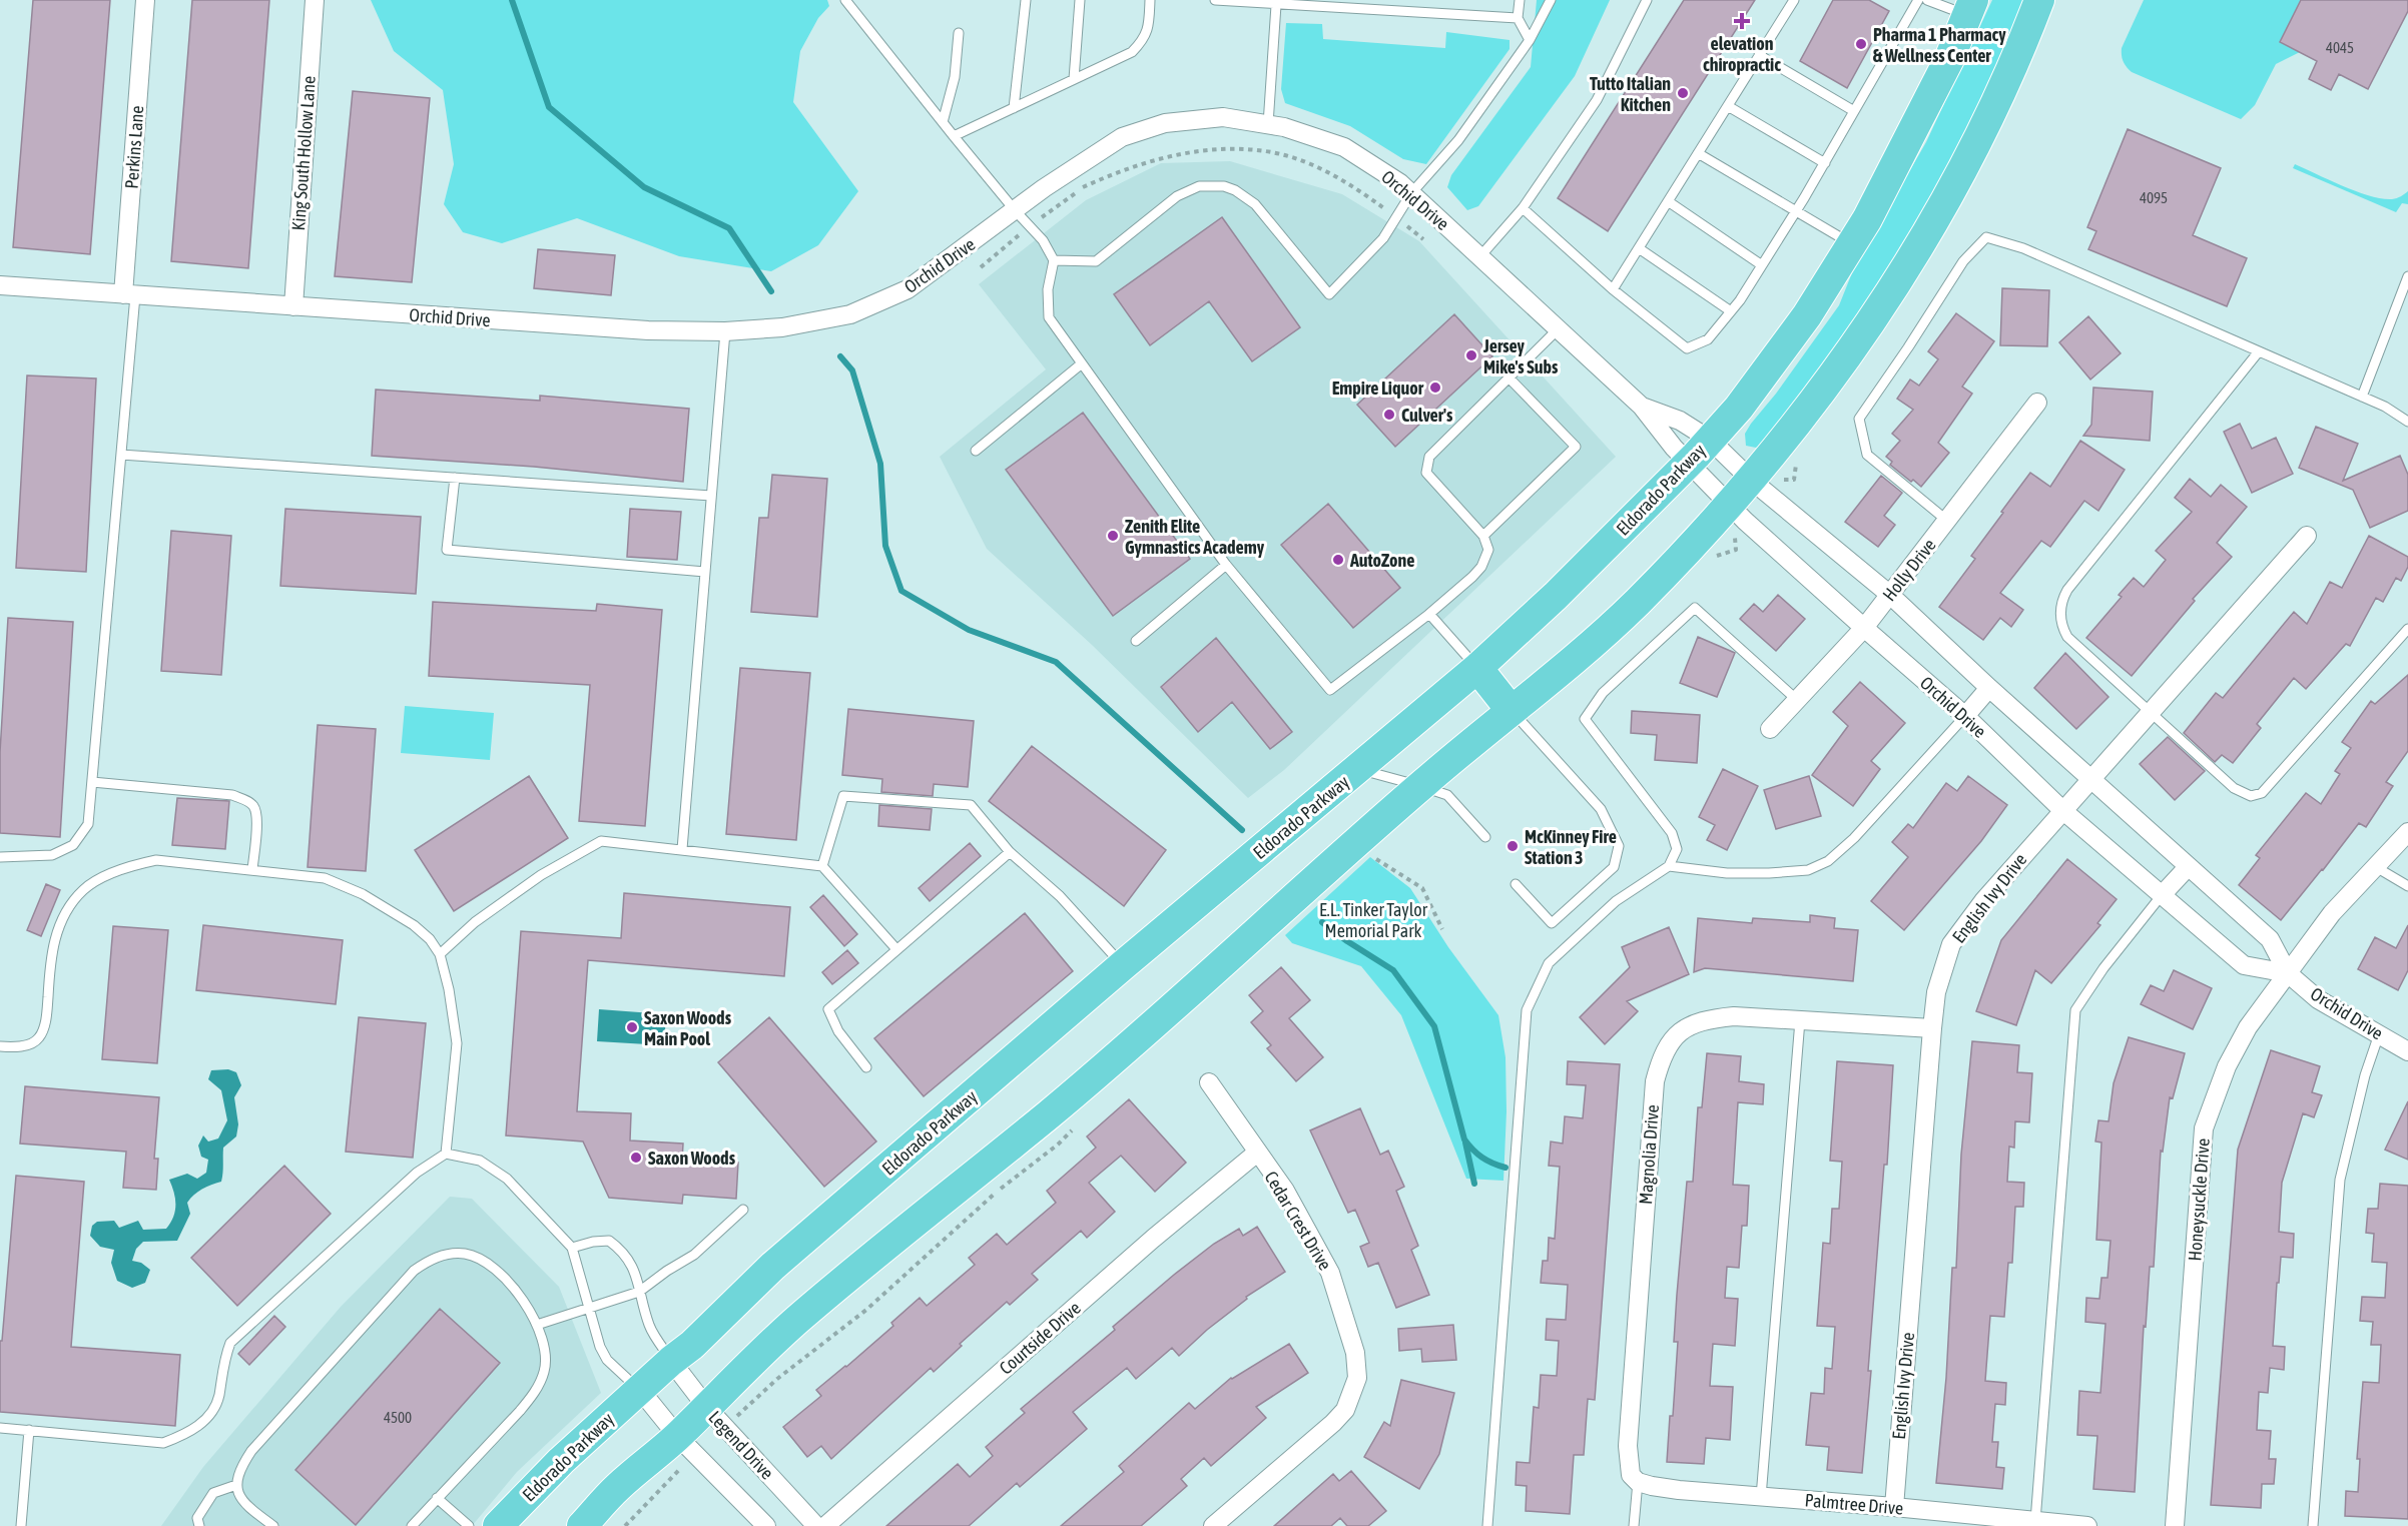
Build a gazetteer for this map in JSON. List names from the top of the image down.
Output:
{
  "streets": {
    "main road": ["Eldorado Parkway"],
    "street": [
      "Perkins Lane",
      "King South Hollow Lane",
      "Orchid Drive",
      "Holly Drive",
      "English Ivy Drive",
      "Magnolia Drive",
      "Honeysuckle Drive",
      "Cedar Crest Drive",
      "Courtside Drive",
      "Legend Drive",
      "Palmtree Drive"
    ]
  },
  "crossings": [
    ["Perkins Lane", "Orchid Drive"],
    ["King South Hollow Lane", "Orchid Drive"],
    ["Orchid Drive", "Eldorado Parkway"],
    ["Orchid Drive", "Holly Drive"],
    ["Orchid Drive", "English Ivy Drive"],
    ["Orchid Drive", "Honeysuckle Drive"],
    ["Eldorado Parkway", "Legend Drive"],
    ["English Ivy Drive", "Magnolia Drive"],
    ["English Ivy Drive", "Palmtree Drive"],
    ["Magnolia Drive", "Palmtree Drive"],
    ["Cedar Crest Drive", "Courtside Drive"]
  ],
  "parks": ["E.L. Tinker Taylor Memorial Park"],
  "places": {
    "health": ["elevation chiropractic"],
    "other": [
      "Pharma 1 Pharmacy & Wellness Center",
      "Tutto Italian Kitchen",
      "Jersey Mike's Subs",
      "Empire Liquor",
      "Culver's",
      "Zenith Elite Gymnastics Academy",
      "AutoZone",
      "McKinney Fire Station 3",
      "Saxon Woods Main Pool",
      "Saxon Woods"
    ]
  },
  "house_numbers": ["4045", "4095", "4500"]
}
